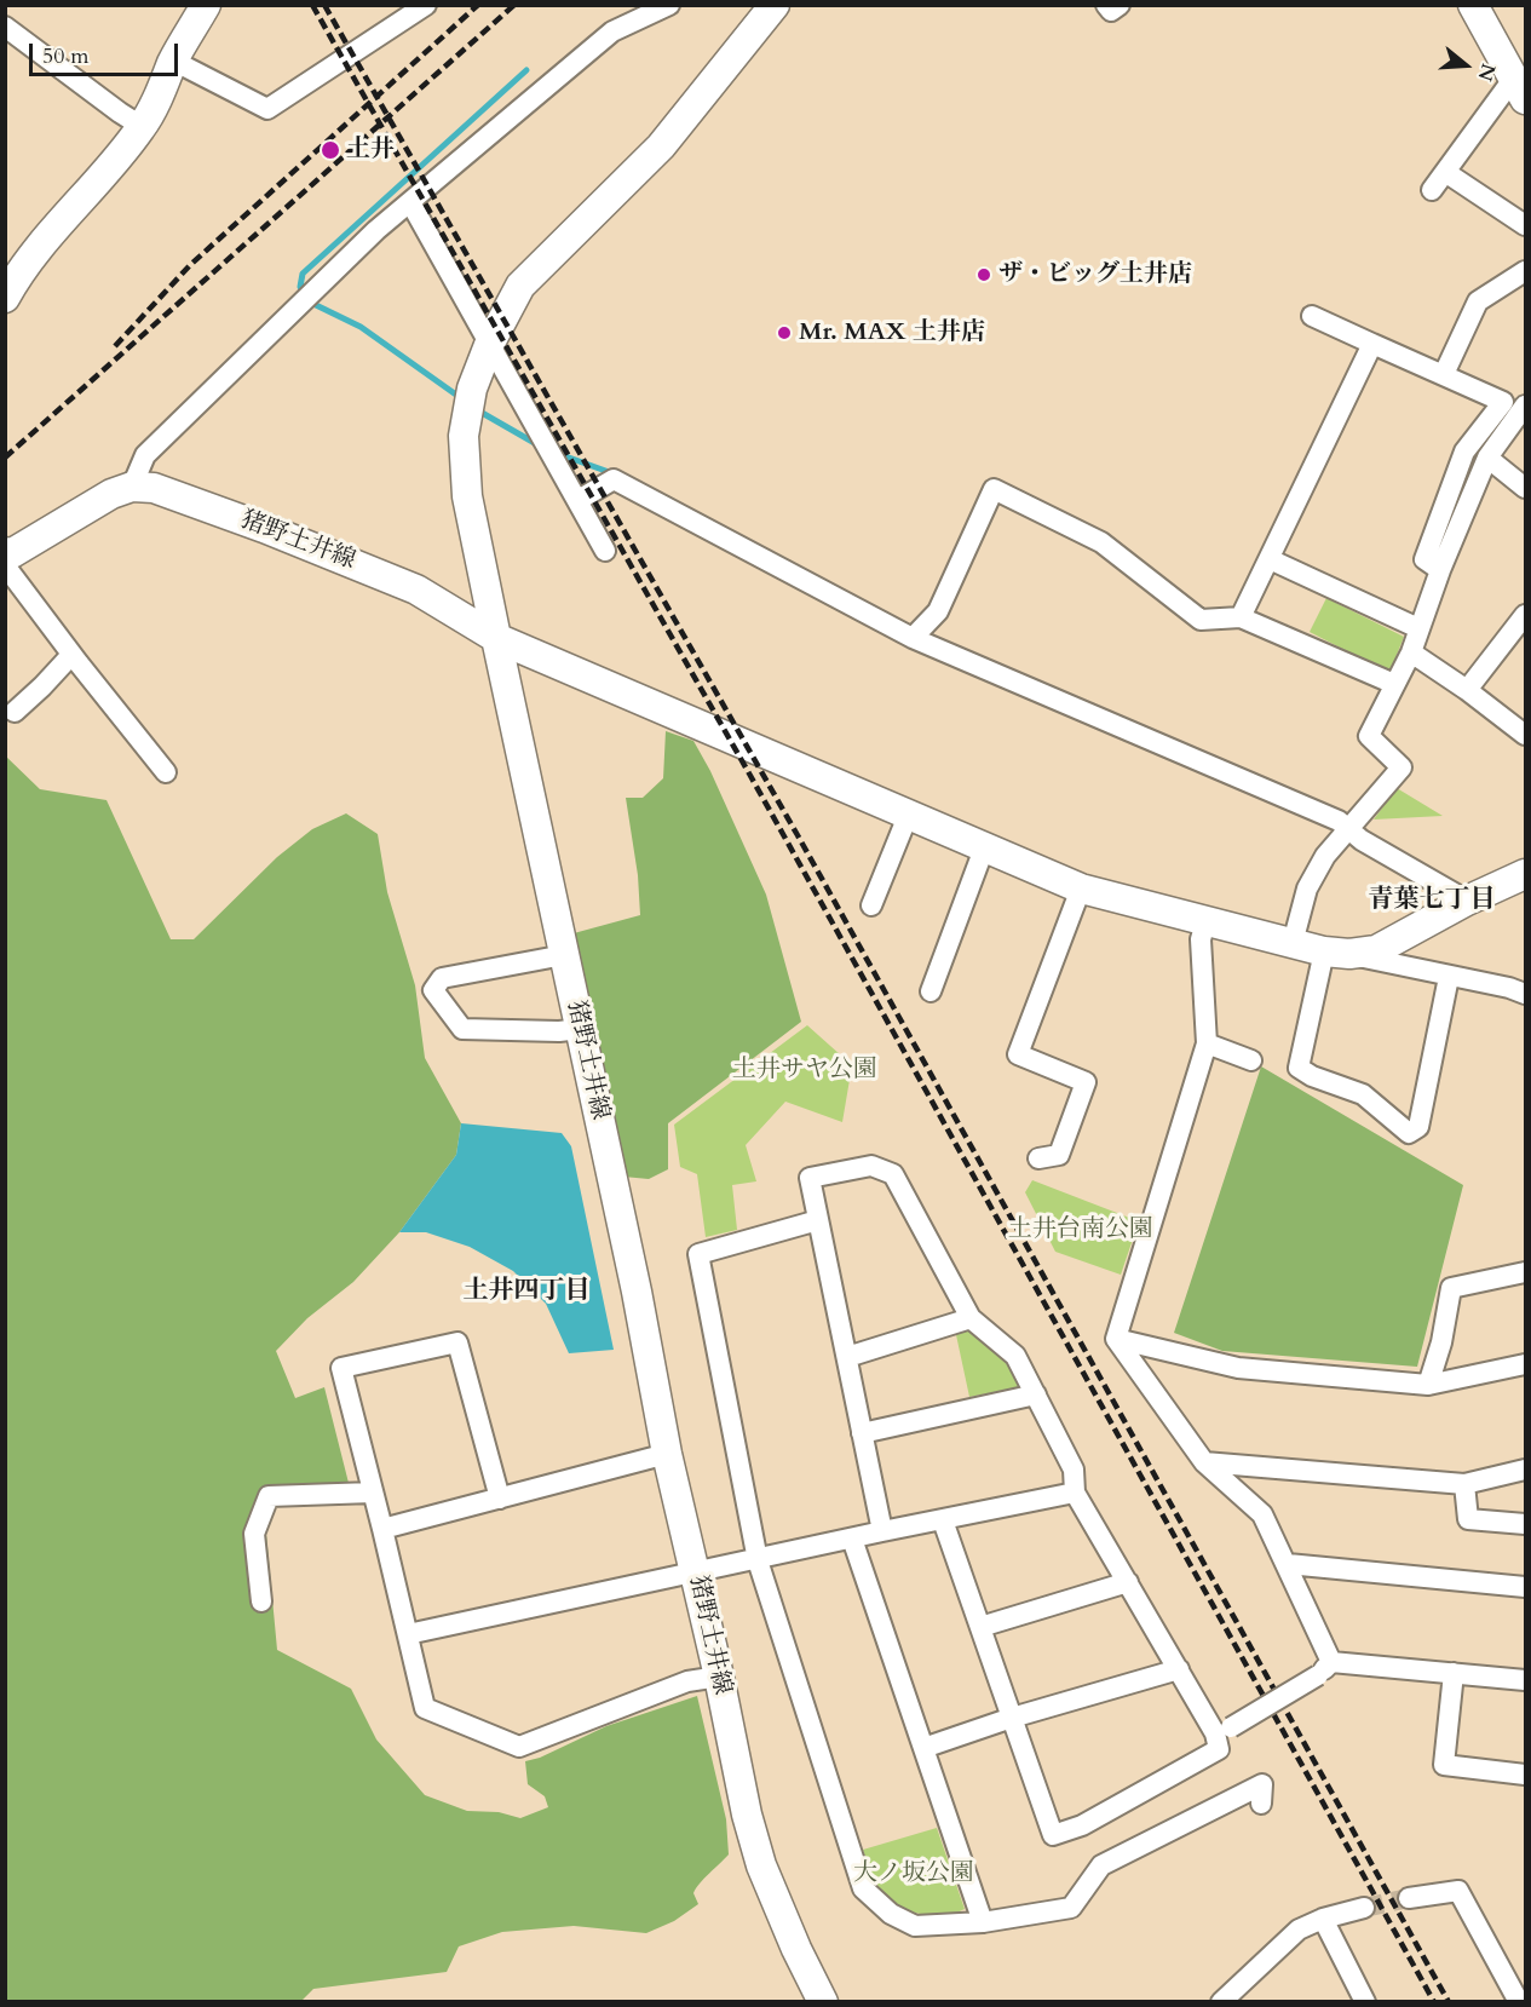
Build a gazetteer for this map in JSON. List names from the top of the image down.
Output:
{
  "streets": {
    "main road": ["猪野土井線"]
  },
  "districts": ["青葉七丁目", "土井四丁目"],
  "parks": ["土井サヤ公園", "土井台南公園", "大ノ坂公園"],
  "places": ["土井", "ザ・ビッグ土井店", "Mr. MAX 土井店"],
  "scale_bar": "50 m",
  "north": "right"
}
